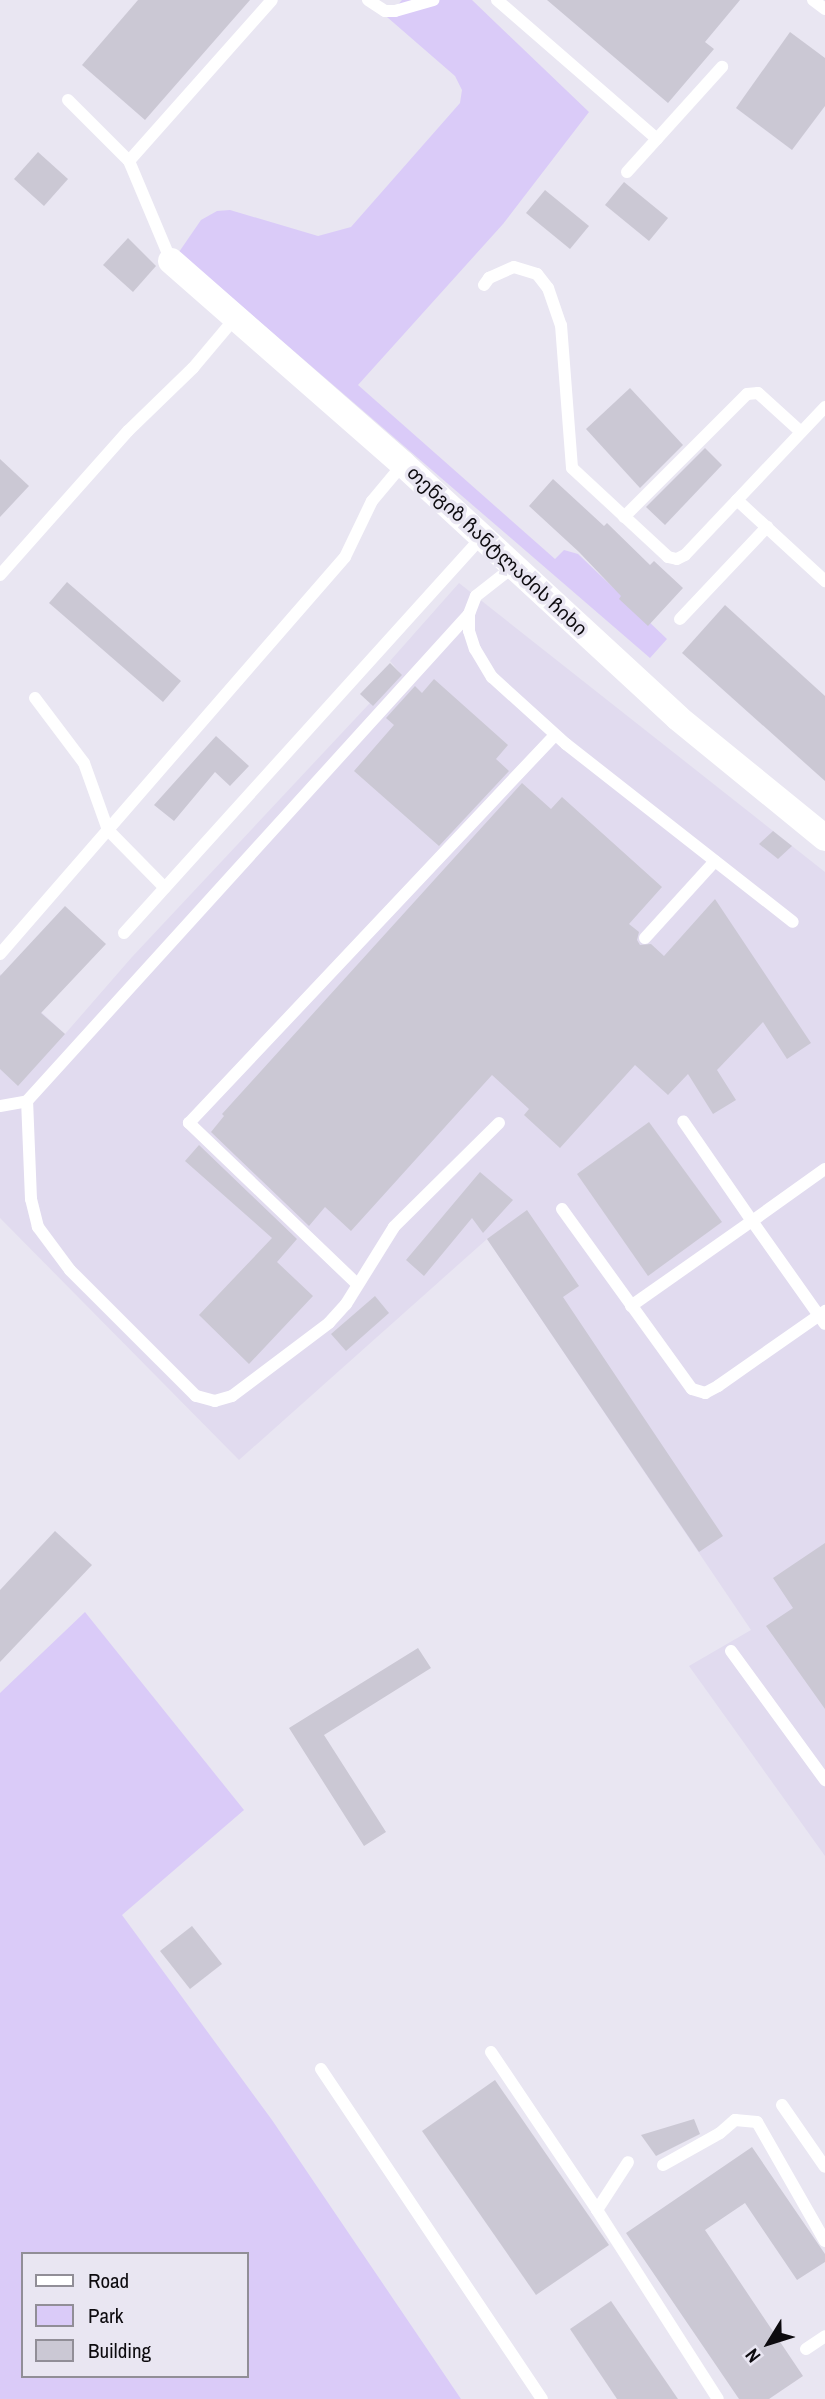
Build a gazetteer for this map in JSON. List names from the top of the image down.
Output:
{
  "streets": {
    "street": ["თენგიზ ჩანტლაძის ჩიხი"]
  },
  "legend": ["Road", "Park", "Building"],
  "north": "bottom left"
}
